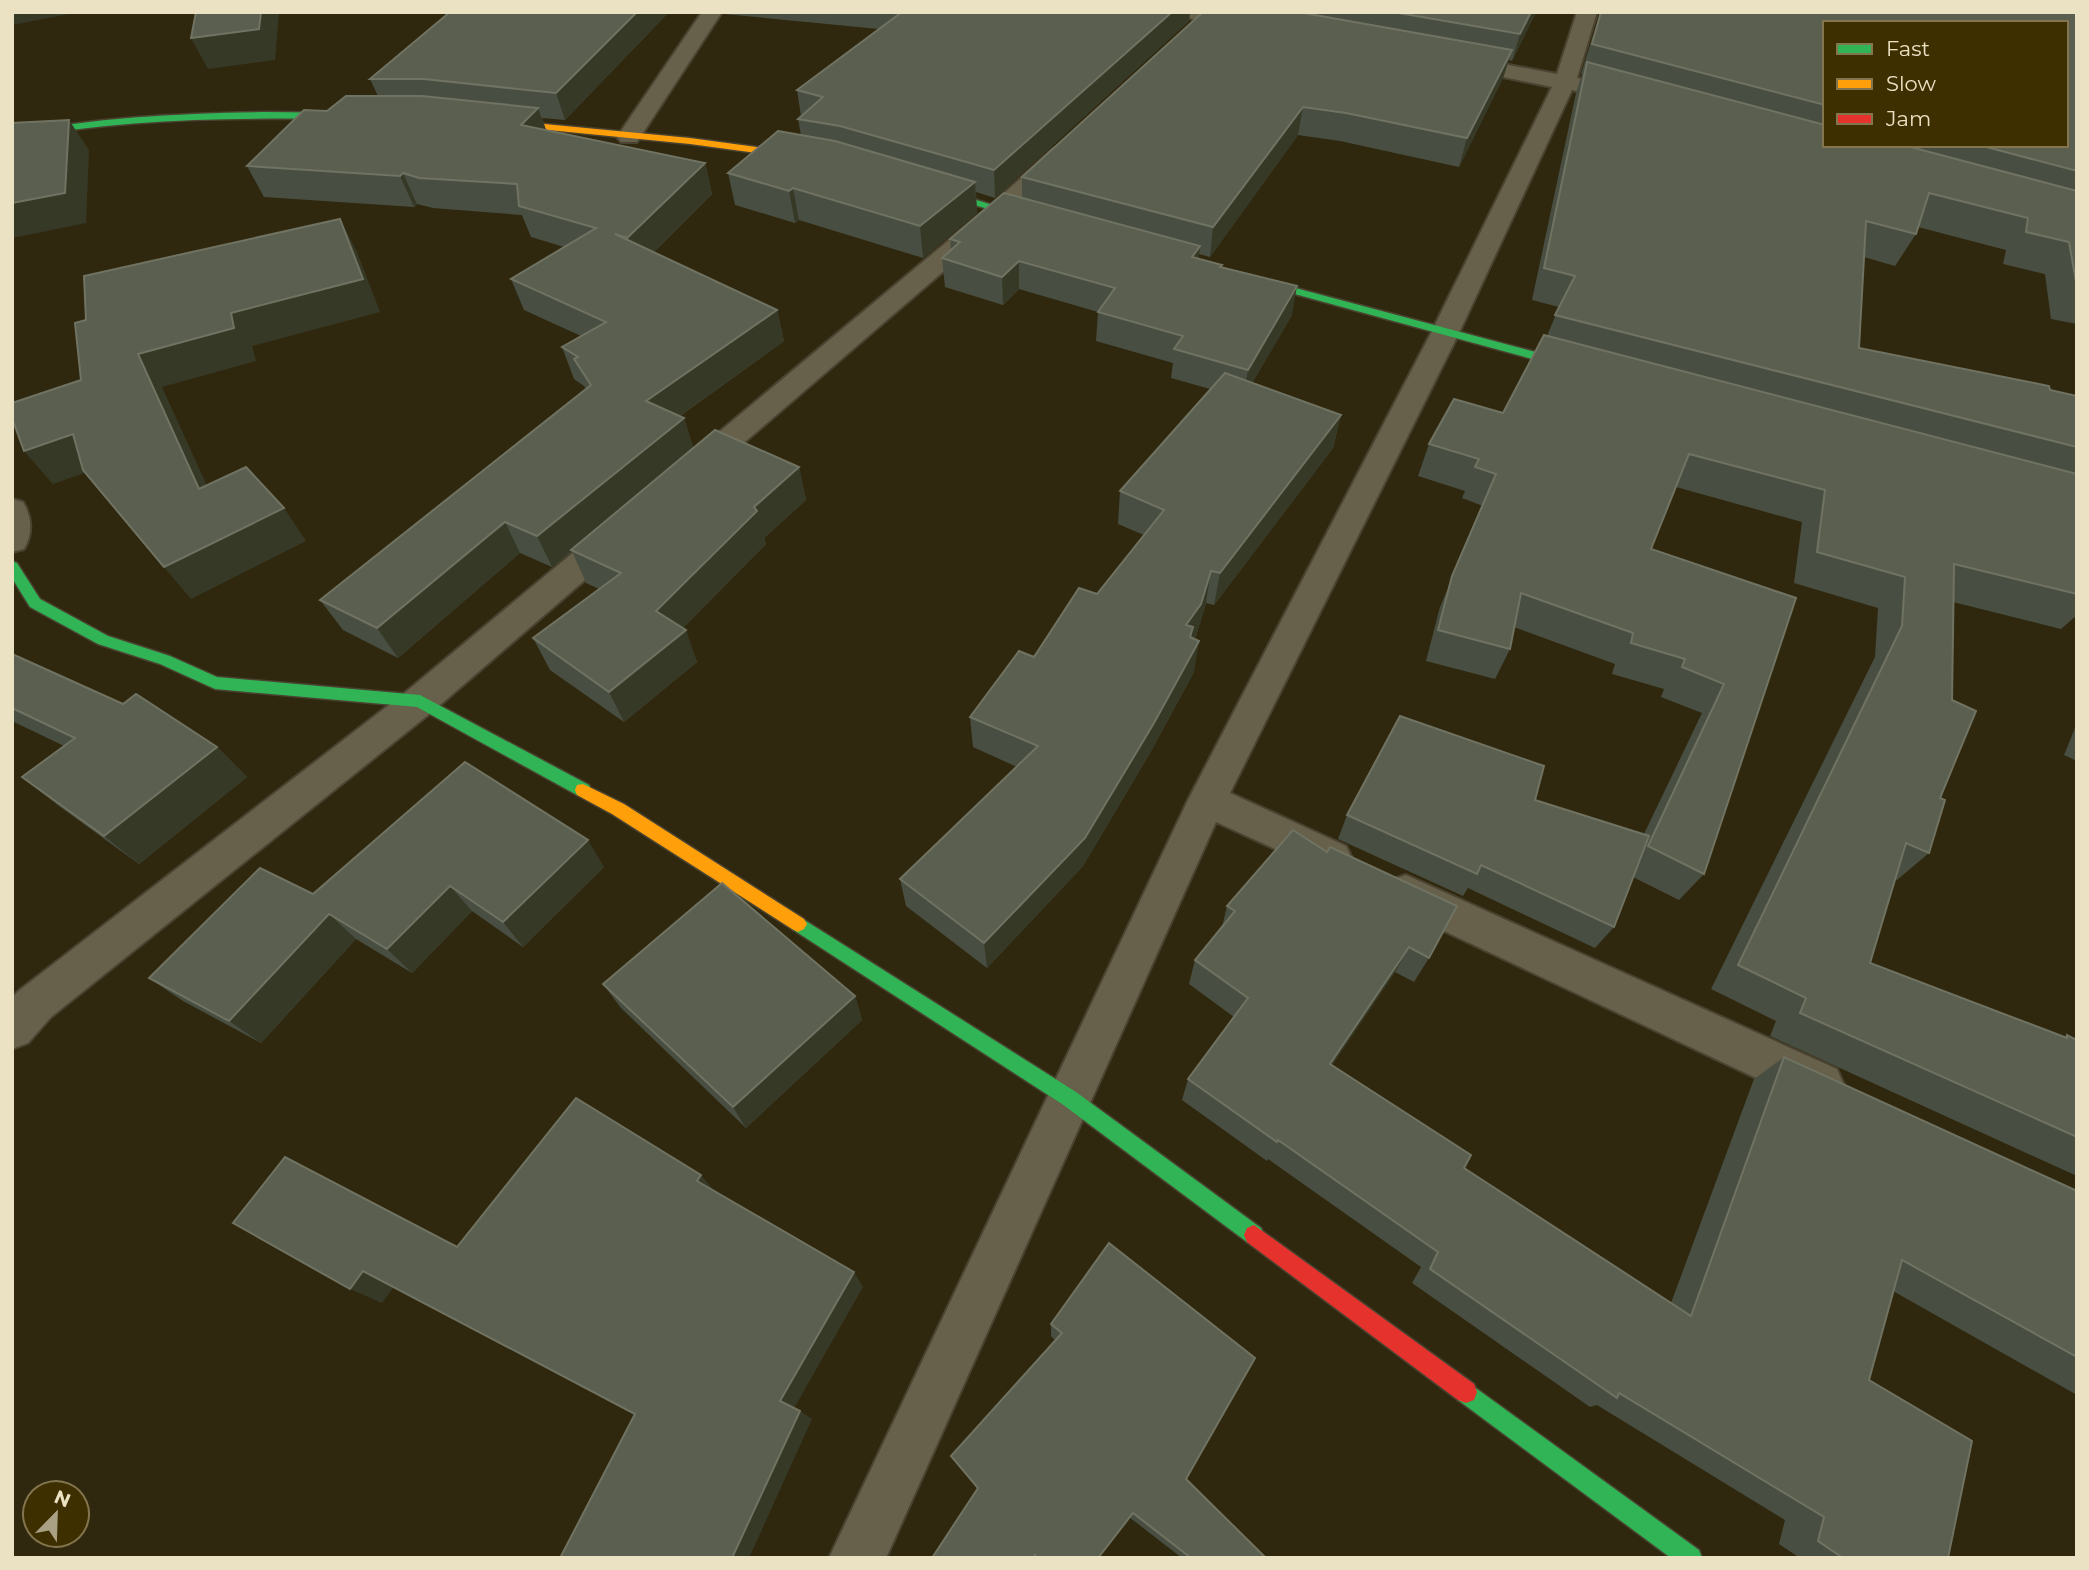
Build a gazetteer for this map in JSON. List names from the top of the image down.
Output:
{
  "legend": ["Fast", "Slow", "Jam"],
  "north": "top right"
}
